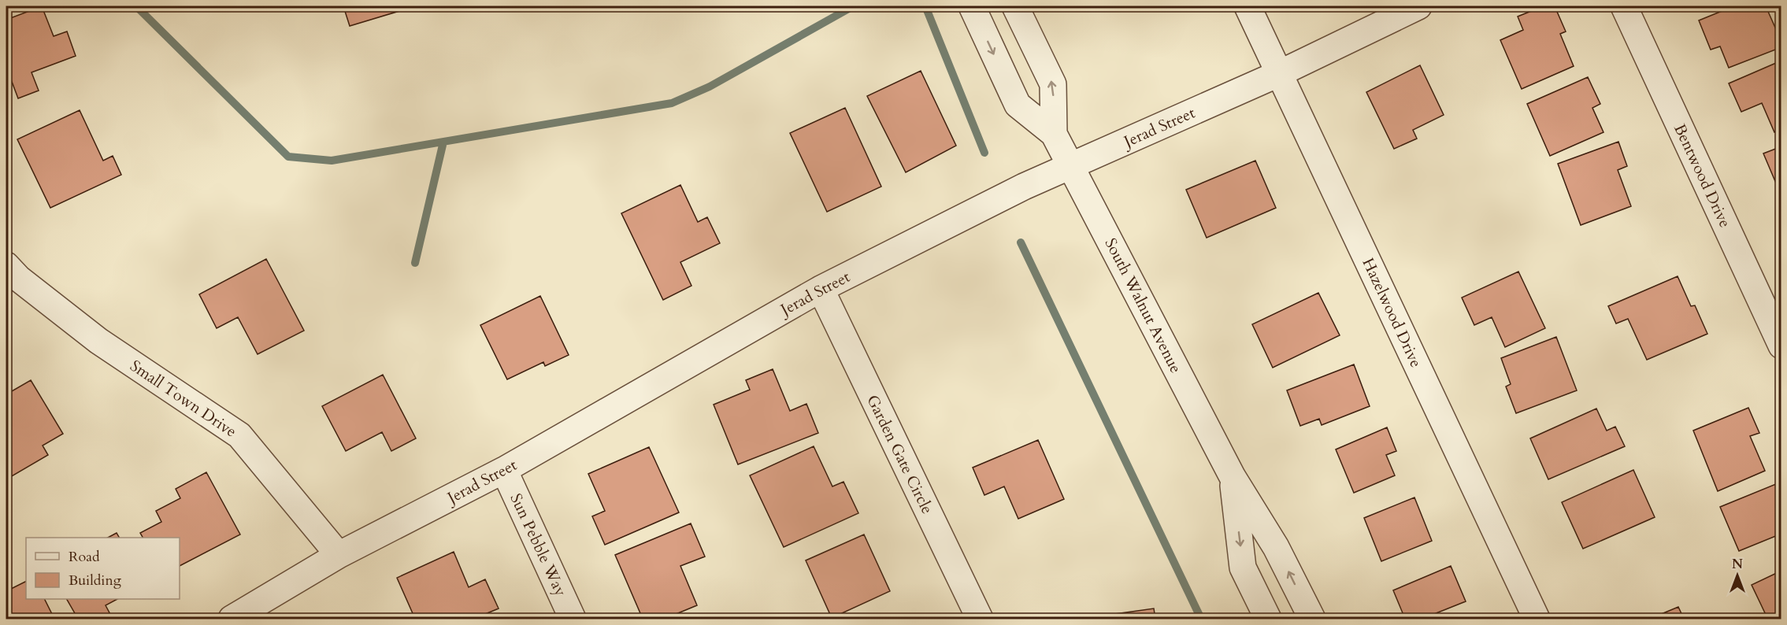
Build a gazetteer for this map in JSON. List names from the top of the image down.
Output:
{
  "streets": {
    "street": [
      "Jerad Street",
      "Bentwood Drive",
      "South Walnut Avenue",
      "Hazelwood Drive",
      "Small Town Drive",
      "Garden Gate Circle",
      "Sun Pebble Way"
    ]
  },
  "crossings": [
    ["Jerad Street", "South Walnut Avenue"],
    ["Jerad Street", "Hazelwood Drive"],
    ["Jerad Street", "Small Town Drive"],
    ["Jerad Street", "Garden Gate Circle"],
    ["Jerad Street", "Sun Pebble Way"]
  ],
  "legend": ["Road", "Building"],
  "north": "top"
}
